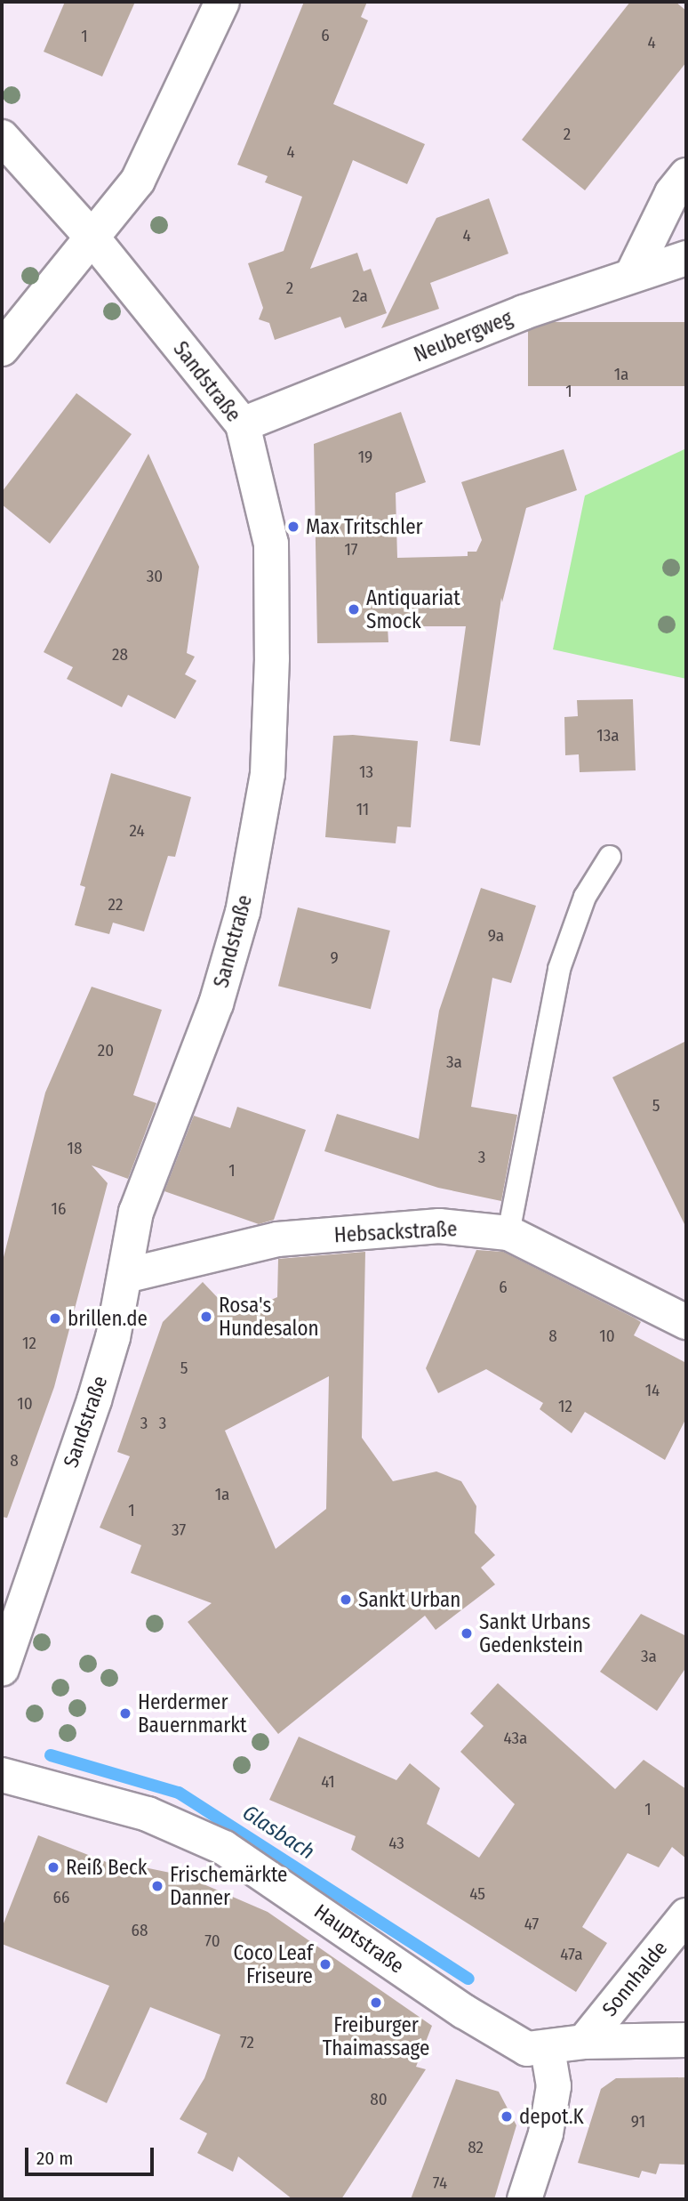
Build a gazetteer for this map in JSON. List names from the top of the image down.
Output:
{
  "streets": {
    "street": [
      "Neubergweg",
      "Sandstraße",
      "Hebsackstraße",
      "Hauptstraße",
      "Sonnhalde"
    ]
  },
  "crossings": [
    ["Neubergweg", "Sandstraße"],
    ["Sandstraße", "Hebsackstraße"],
    ["Hauptstraße", "Sonnhalde"]
  ],
  "water": ["Glasbach"],
  "places": [
    "Max Tritschler",
    "Antiquariat Smock",
    "Rosa's Hundesalon",
    "brillen.de",
    "Sankt Urban",
    "Sankt Urbans Gedenkstein",
    "Herdermer Bauernmarkt",
    "Reiß Beck",
    "Frischemärkte Danner",
    "Coco Leaf Friseure",
    "Freiburger Thaimassage",
    "depot.K"
  ],
  "house_numbers": [
    "6",
    "1",
    "4",
    "2",
    "4",
    "4",
    "2",
    "2a",
    "1a",
    "1",
    "19",
    "17",
    "30",
    "28",
    "13a",
    "13",
    "11",
    "24",
    "22",
    "9a",
    "9",
    "20",
    "3a",
    "5",
    "18",
    "3",
    "1",
    "16",
    "6",
    "8",
    "10",
    "12",
    "5",
    "14",
    "10",
    "12",
    "3",
    "3",
    "8",
    "1a",
    "1",
    "37",
    "3a",
    "43a",
    "41",
    "1",
    "43",
    "45",
    "66",
    "47",
    "68",
    "70",
    "47a",
    "72",
    "80",
    "91",
    "82",
    "74"
  ],
  "scale_bar": "20 m"
}
